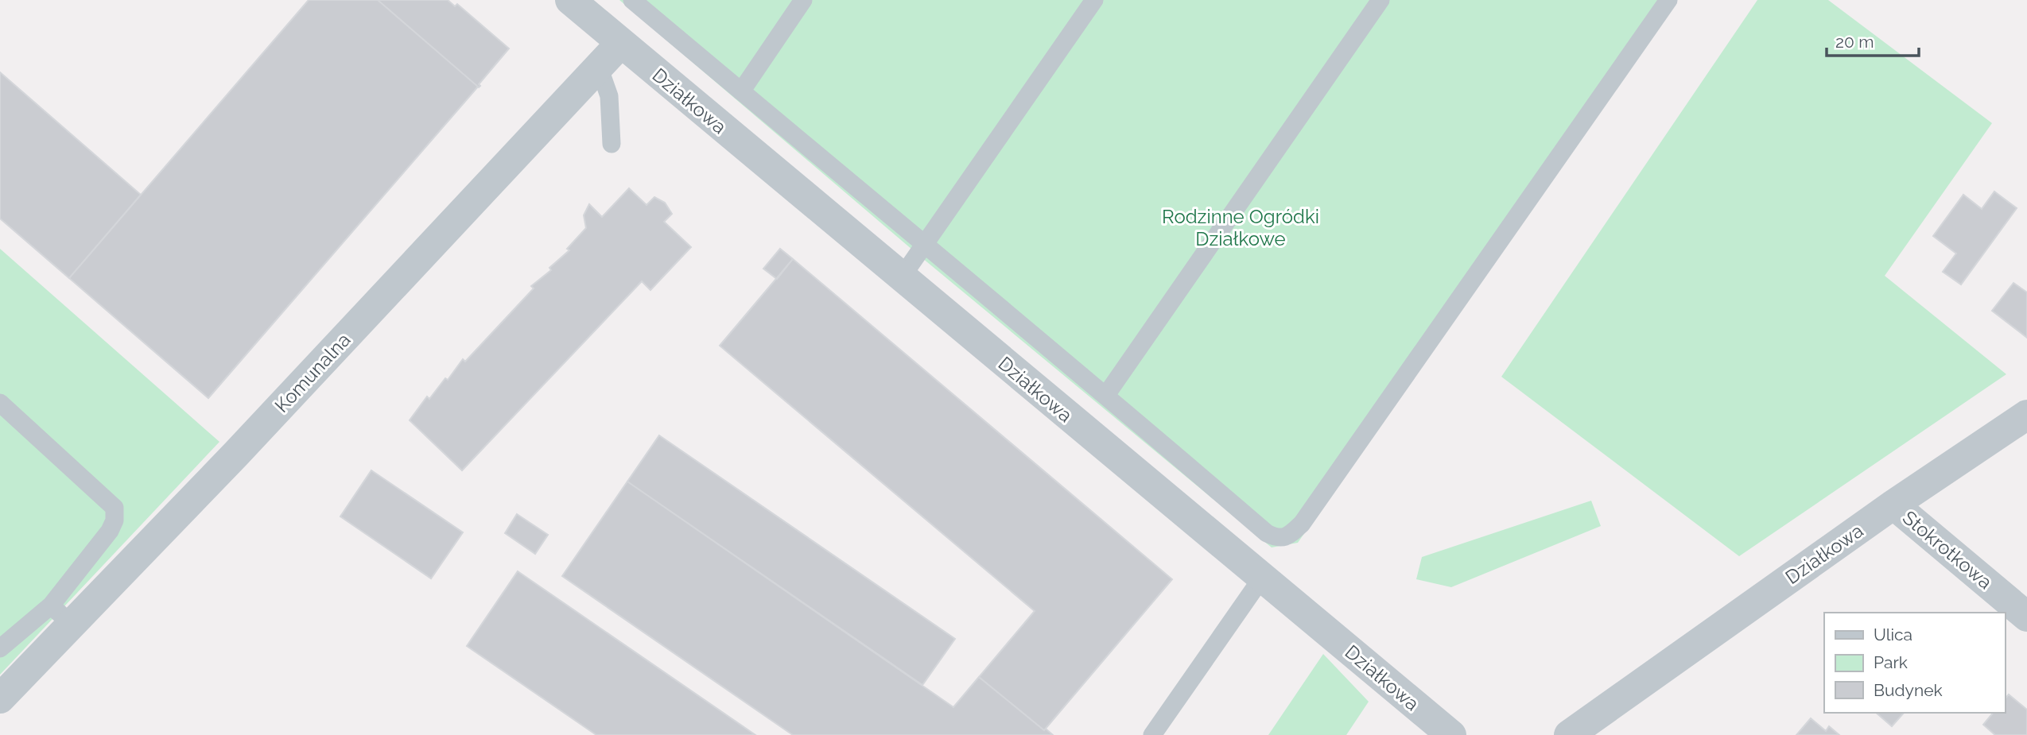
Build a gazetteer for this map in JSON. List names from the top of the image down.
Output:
{
  "streets": {
    "street": ["Działkowa", "Komunalna", "Stokrotkowa"]
  },
  "crossings": [
    ["Działkowa", "Komunalna"],
    ["Działkowa", "Stokrotkowa"]
  ],
  "parks": ["Rodzinne Ogródki Działkowe"],
  "legend": ["Ulica", "Park", "Budynek"],
  "scale_bar": "20 m"
}
